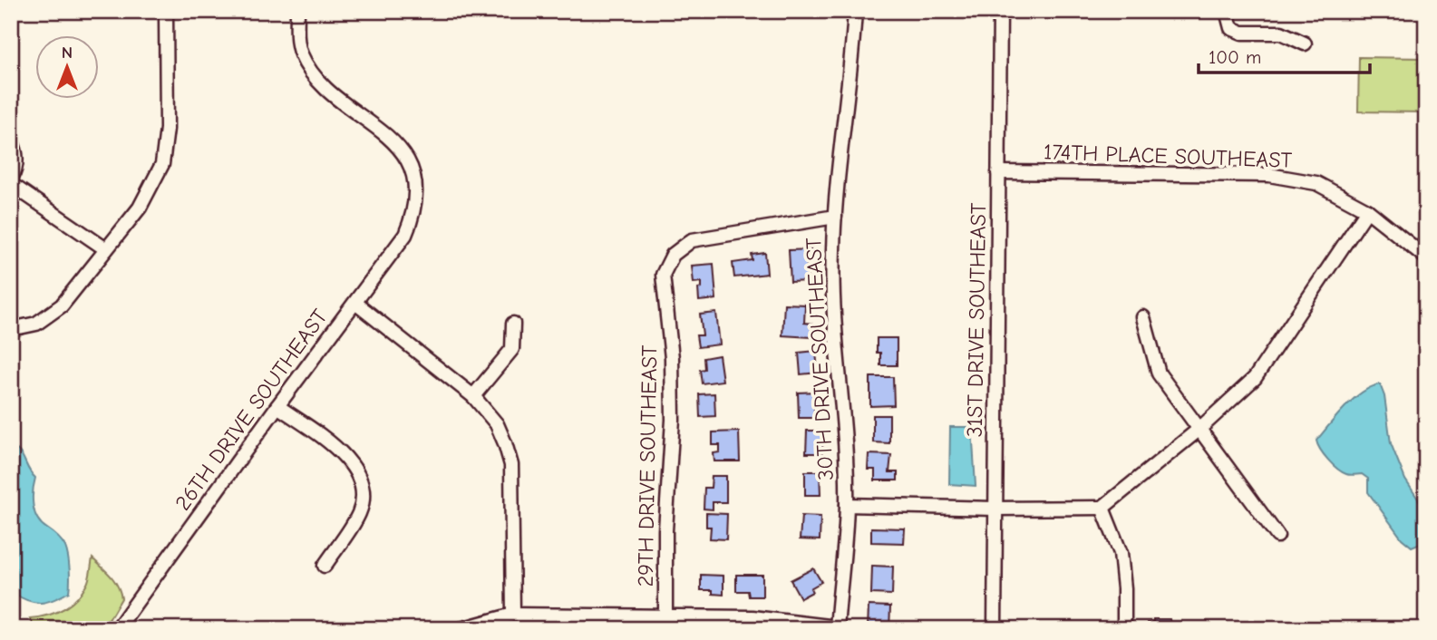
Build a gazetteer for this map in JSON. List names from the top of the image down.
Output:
{
  "streets": {
    "street": [
      "174TH PLACE SOUTHEAST",
      "31ST DRIVE SOUTHEAST",
      "30TH DRIVE SOUTHEAST",
      "26TH DRIVE SOUTHEAST",
      "29TH DRIVE SOUTHEAST"
    ]
  },
  "crossings": [
    ["174TH PLACE SOUTHEAST", "31ST DRIVE SOUTHEAST"],
    ["30TH DRIVE SOUTHEAST", "29TH DRIVE SOUTHEAST"]
  ],
  "scale_bar": "100 m",
  "north": "top"
}
